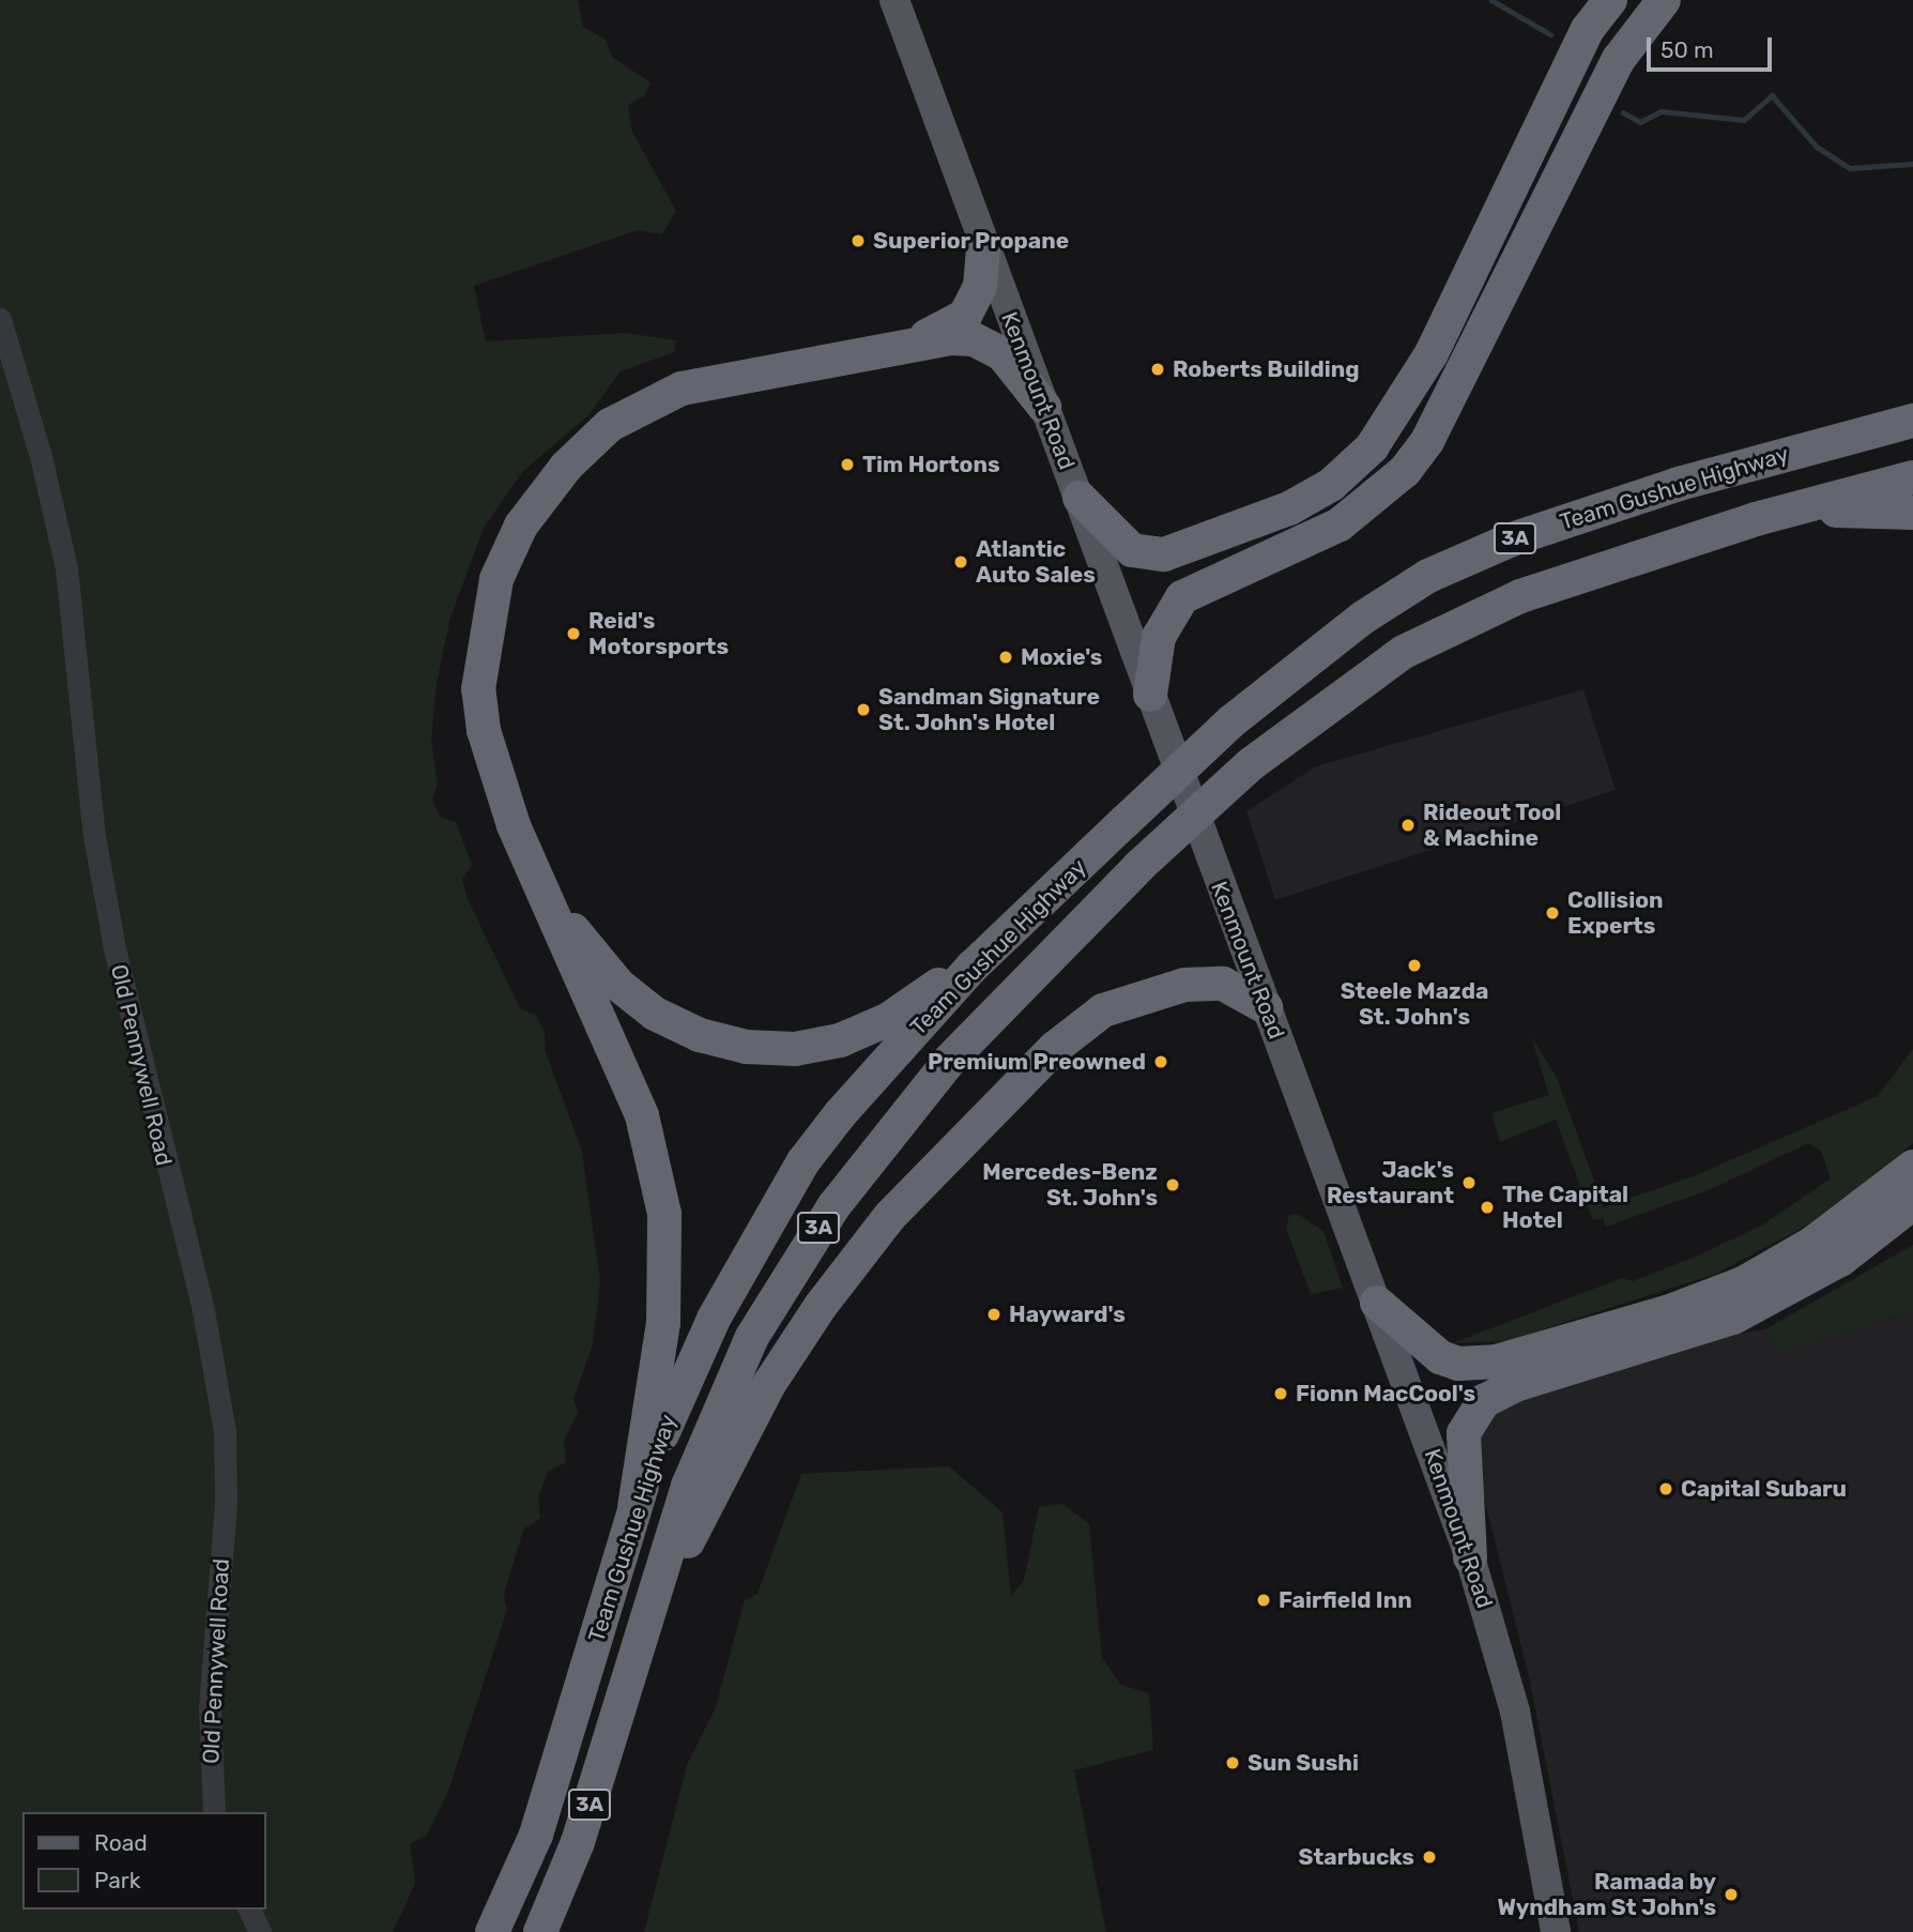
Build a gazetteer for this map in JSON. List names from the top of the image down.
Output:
{
  "streets": {
    "highway": ["Team Gushue Highway", "3A"],
    "main road": ["Kenmount Road"],
    "street": ["Old Pennywell Road"]
  },
  "places": [
    "Superior Propane",
    "Roberts Building",
    "Tim Hortons",
    "Atlantic Auto Sales",
    "Reid's Motorsports",
    "Moxie's",
    "Sandman Signature St. John's Hotel",
    "Rideout Tool & Machine",
    "Collision Experts",
    "Steele Mazda St. John's",
    "Premium Preowned",
    "Jack's Restaurant",
    "Mercedes-Benz St. John's",
    "The Capital Hotel",
    "Hayward's",
    "Fionn MacCool's",
    "Capital Subaru",
    "Fairfield Inn",
    "Sun Sushi",
    "Starbucks",
    "Ramada by Wyndham St John's"
  ],
  "legend": ["Road", "Park"],
  "scale_bar": "50 m"
}
